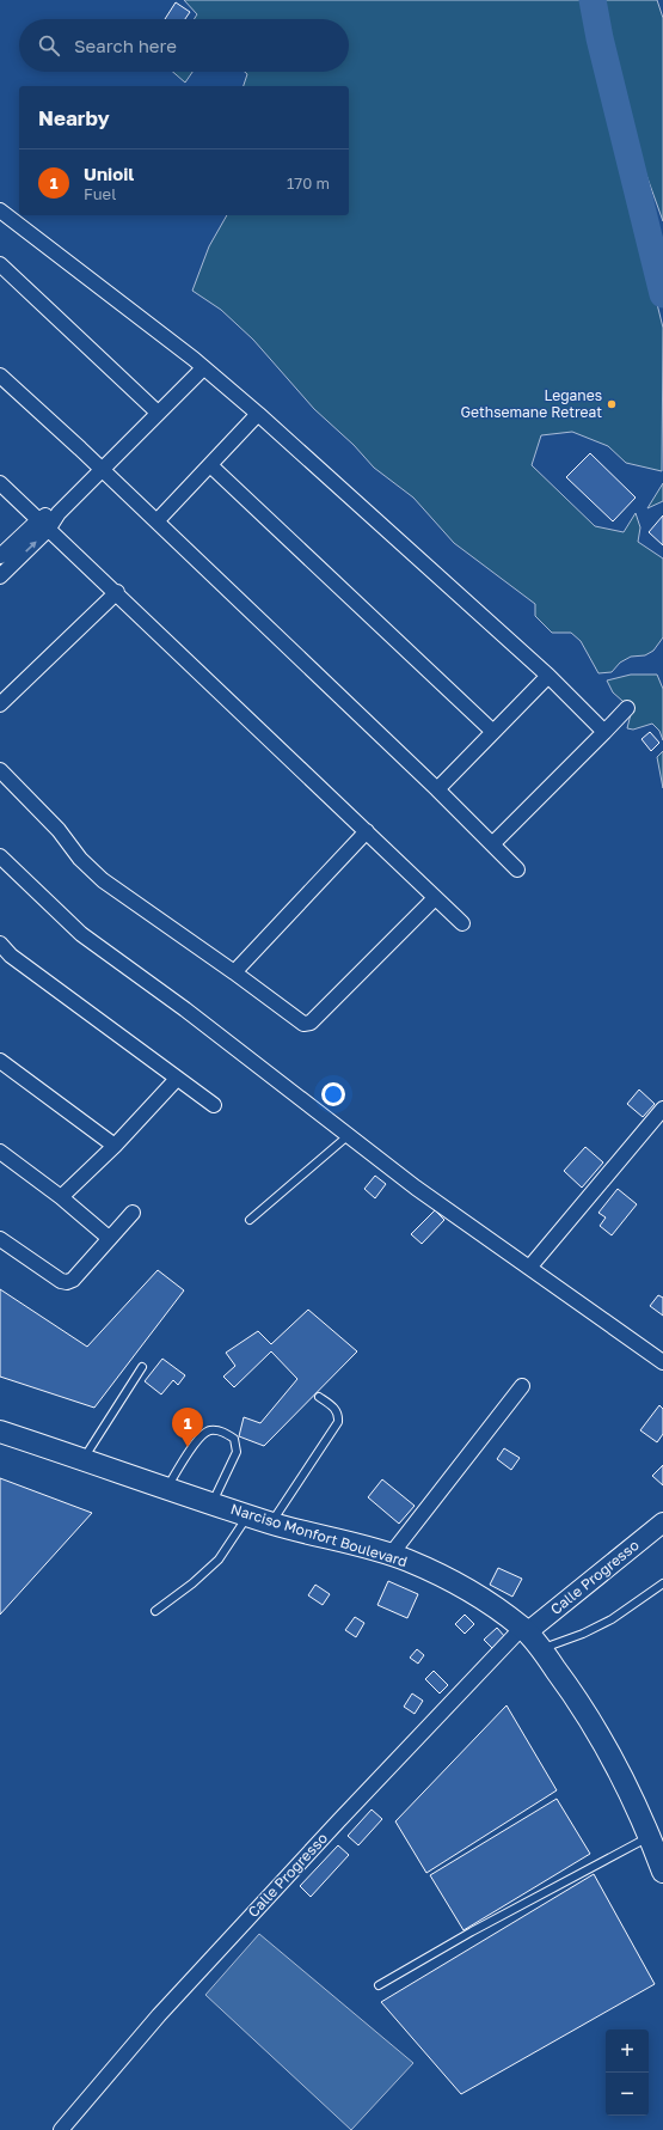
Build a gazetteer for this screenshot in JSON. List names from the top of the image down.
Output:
{
  "streets": {
    "main road": ["Narciso Monfort Boulevard", "Calle Progresso"]
  },
  "crossings": [
    ["Narciso Monfort Boulevard", "Calle Progresso"]
  ],
  "places": ["Leganes Gethsemane Retreat"],
  "page": {
    "search": "Search here",
    "heading": "Nearby",
    "list": [
      {
        "mark": "1",
        "name": "Unioil",
        "note": "Fuel",
        "value": "170 m"
      }
    ],
    "pins": "1",
    "map_buttons": ["+", "−"]
  }
}
